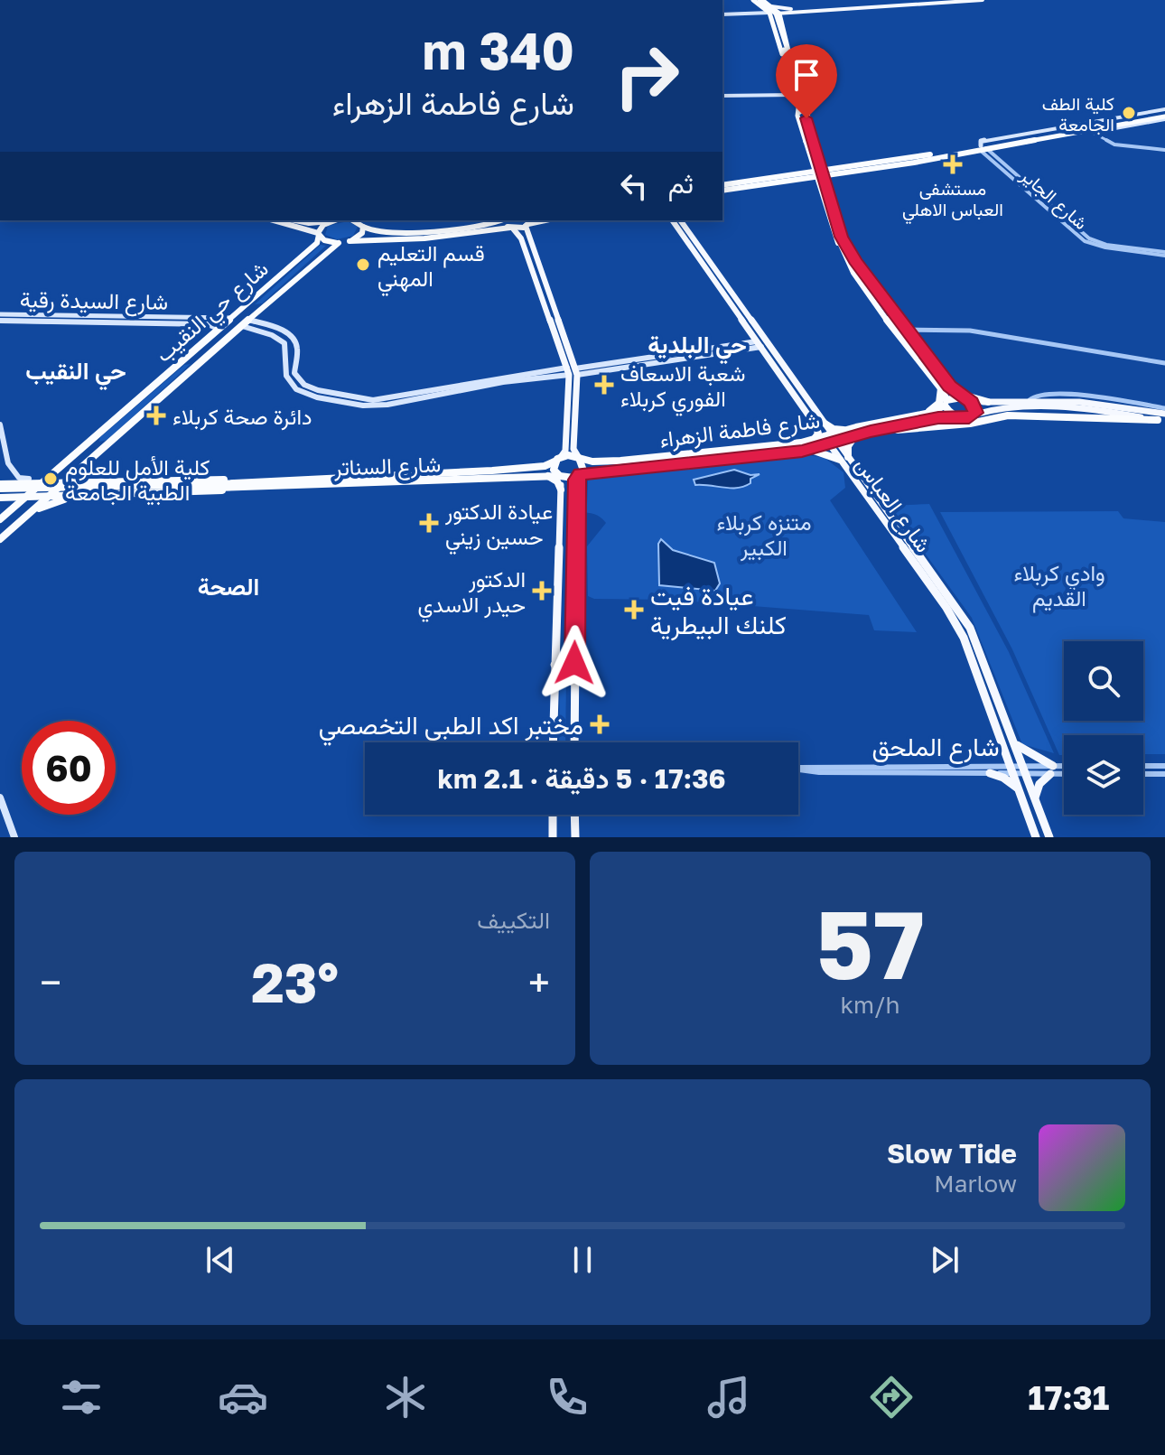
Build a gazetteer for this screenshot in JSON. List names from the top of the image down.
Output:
{
  "streets": {
    "highway": ["شارع حي النقيب", "شارع فاطمة الزهراء", "شارع السناتر"],
    "main road": ["شارع السيدة رقية", "شارع العباس"],
    "street": ["شارع الجاير", "شارع الملحق"]
  },
  "crossings": [
    ["شارع السيدة رقية", "شارع حي النقيب"],
    ["شارع فاطمة الزهراء", "شارع السناتر"],
    ["شارع فاطمة الزهراء", "شارع العباس"],
    ["شارع العباس", "شارع الملحق"]
  ],
  "districts": ["حي البلدية", "حي النقيب", "الصحة"],
  "parks": ["متنزه كربلاء الكبير", "وادي كربلاء القديم"],
  "places": {
    "other": ["كلية الطف الجامعة", "قسم التعليم المهني", "كلية الأمل للعلوم الطبية الجامعة"],
    "health": [
      "مستشفى العباس الاهلي",
      "شعبة الاسعاف الفوري كربلاء",
      "دائرة صحة كربلاء",
      "عيادة الدكتور حسين زيني",
      "الدكتور حيدر الاسدي",
      "عيادة فيت كلنك البيطرية",
      "مختبر اكد الطبي التخصصي"
    ]
  },
  "page": {
    "turn": ["340 m", "شارع فاطمة الزهراء"],
    "then": "ثم",
    "limit": "60",
    "trip": "17:36 · 5 دقيقة · 2.1 km",
    "tile": [
      ["57", "km/h"],
      "التكييف"
    ],
    "heat": ["−", "23°", "+"],
    "song": ["Slow Tide", "Marlow"],
    "tabs": "17:31"
  }
}
